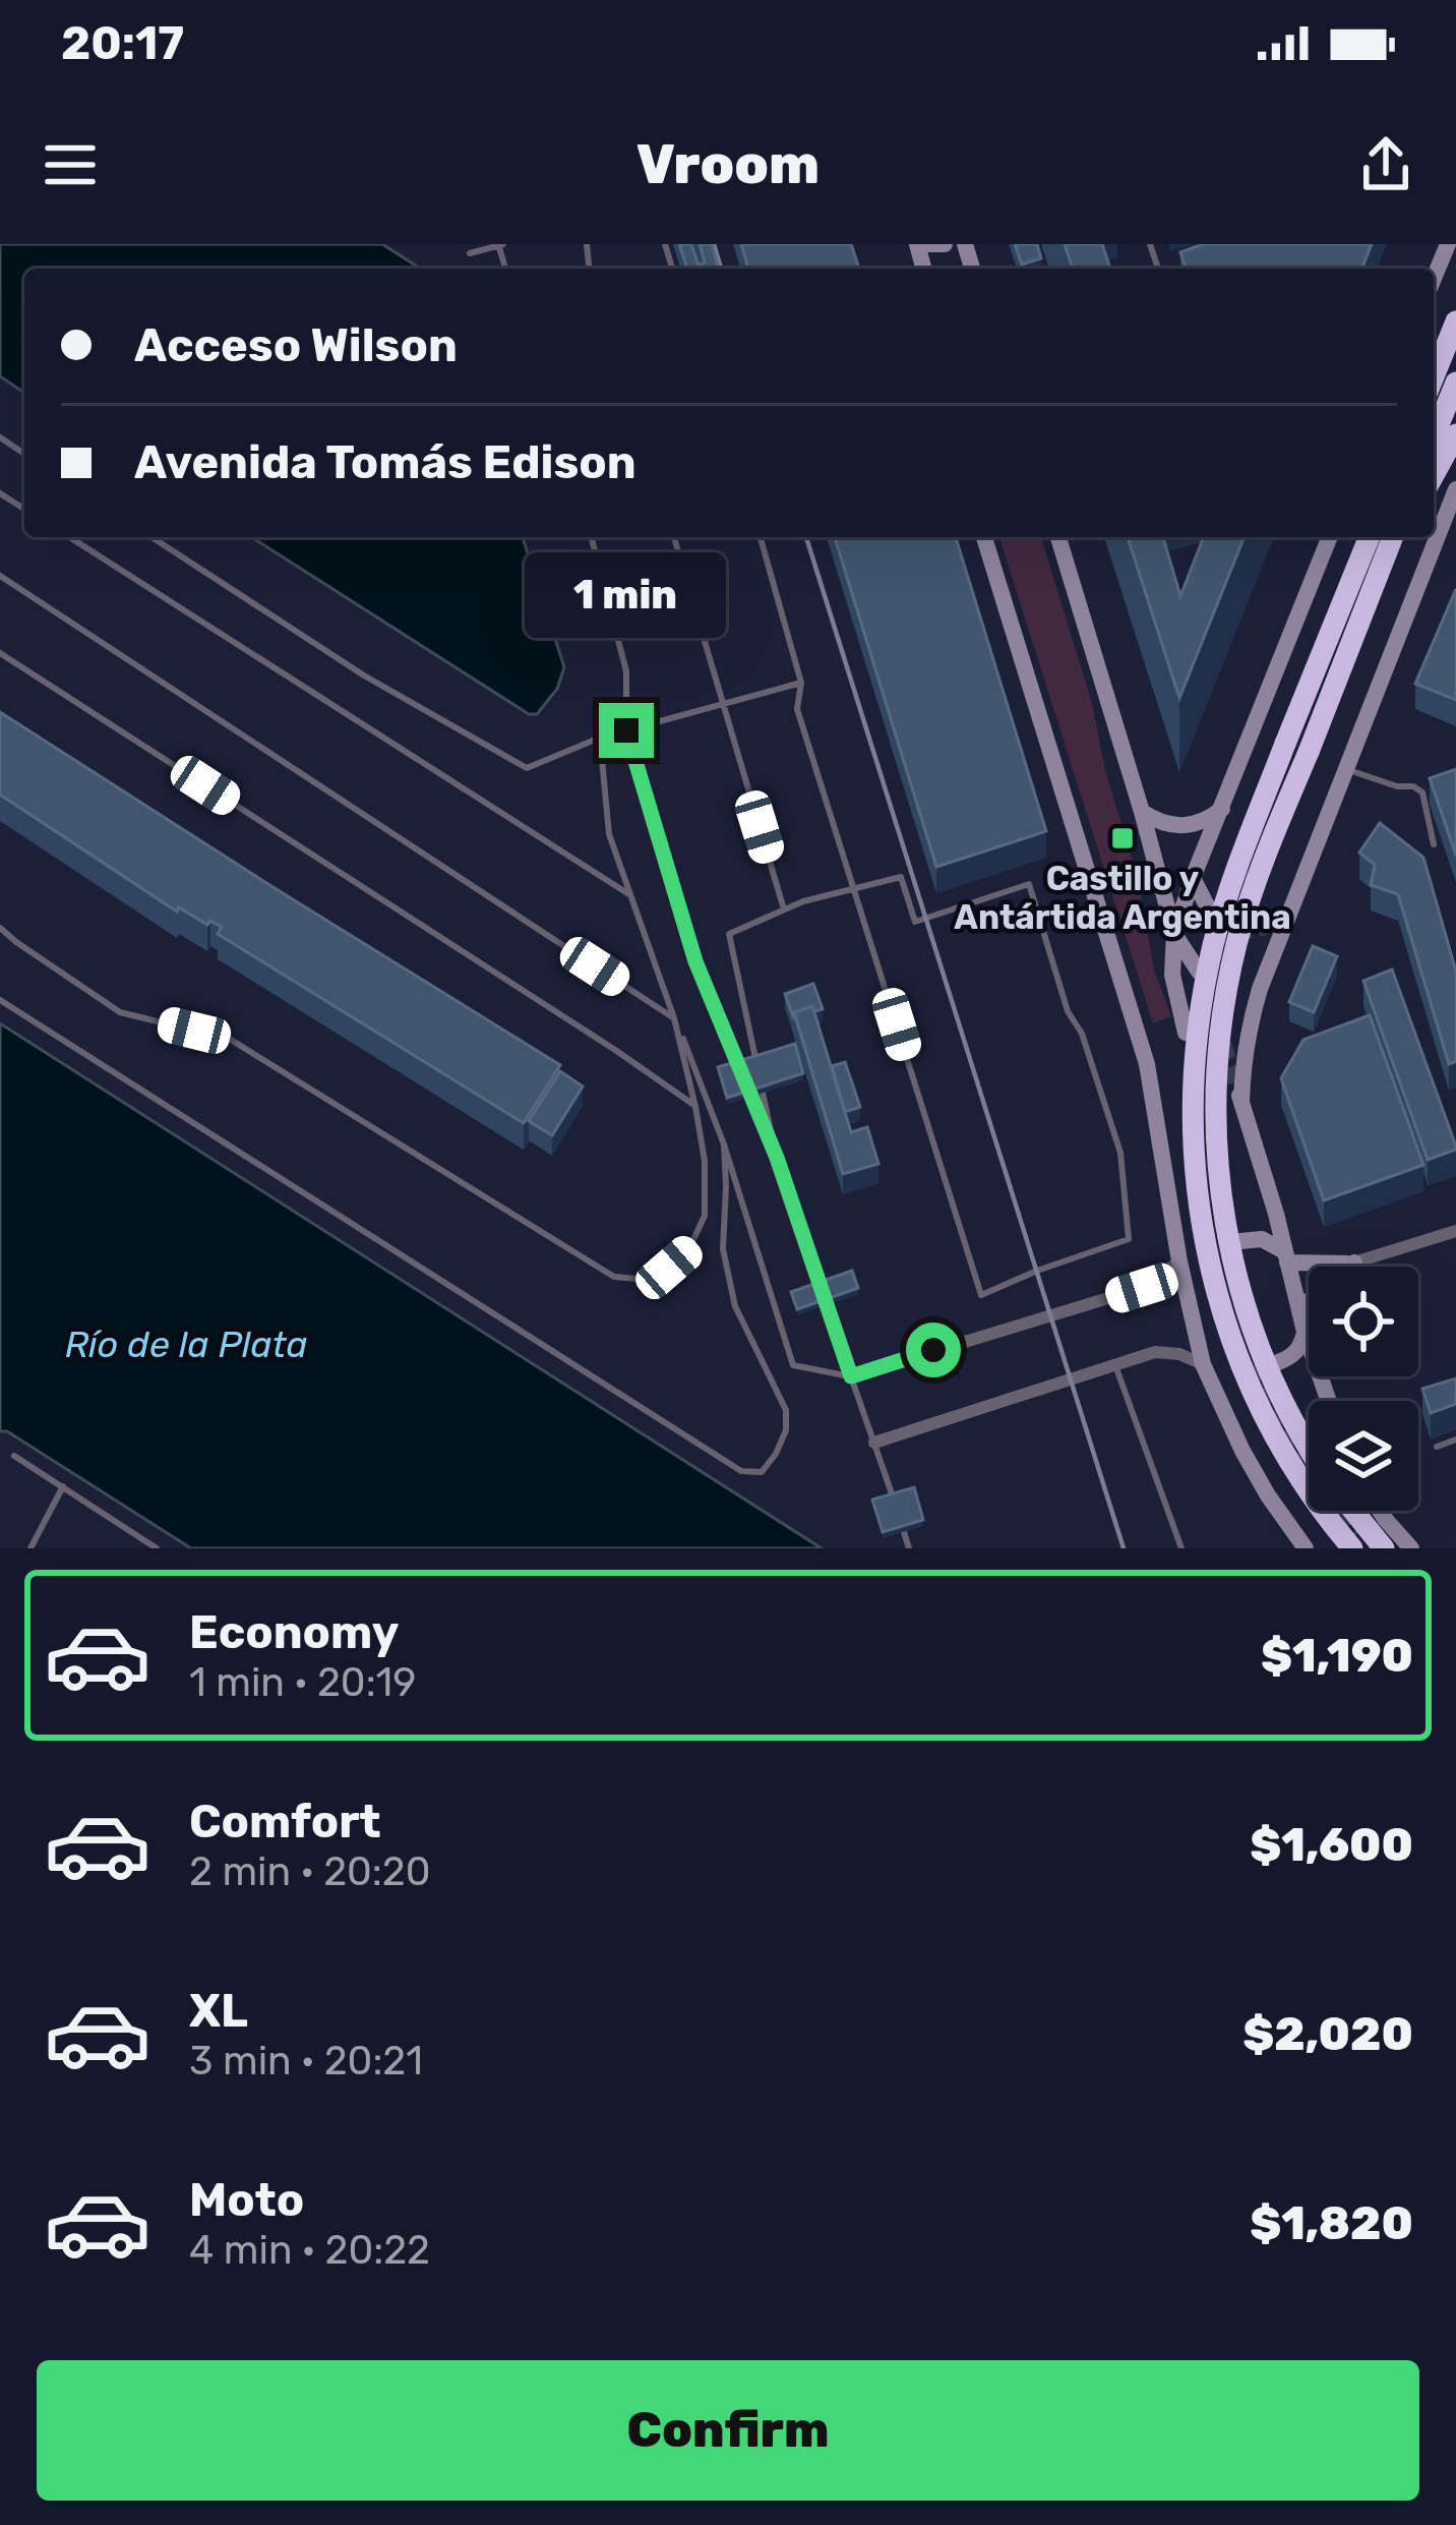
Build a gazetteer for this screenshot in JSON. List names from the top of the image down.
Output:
{
  "water": ["Río de la Plata"],
  "places": {
    "transit": ["Castillo y Antártida Argentina"]
  },
  "page": {
    "status": "20:17",
    "header": "Vroom",
    "banner": ["Acceso Wilson", "Avenida Tomás Edison"],
    "bubble": "1 min",
    "list": [
      {
        "name": "Economy",
        "note": "1 min · 20:19",
        "value": "$1,190"
      },
      {
        "name": "Comfort",
        "note": "2 min · 20:20",
        "value": "$1,600"
      },
      {
        "name": "XL",
        "note": "3 min · 20:21",
        "value": "$2,020"
      },
      {
        "name": "Moto",
        "note": "4 min · 20:22",
        "value": "$1,820"
      }
    ],
    "buttons": "Confirm"
  }
}
